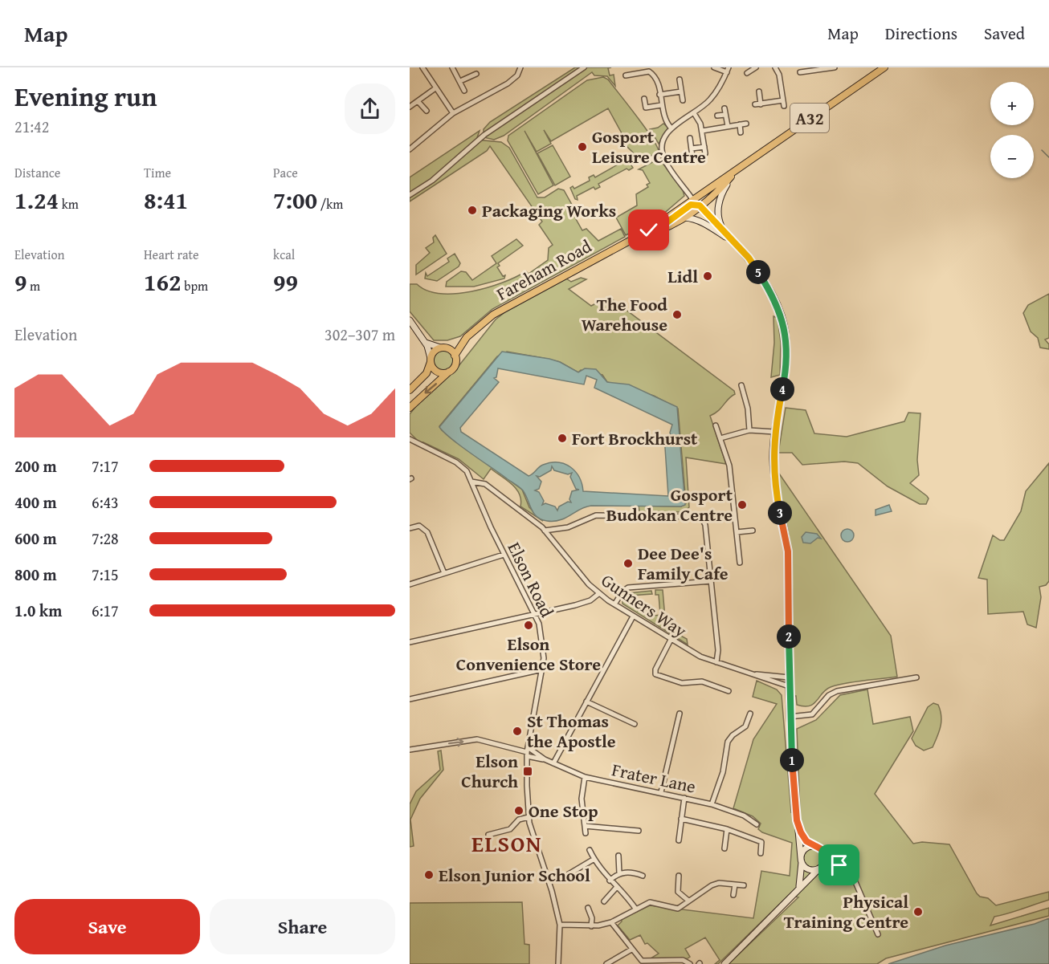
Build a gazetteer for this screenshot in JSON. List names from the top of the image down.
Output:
{
  "streets": {
    "main road": ["A32", "Fareham Road"],
    "street": ["Elson Road", "Gunners Way", "Frater Lane"]
  },
  "crossings": [
    ["A32", "Fareham Road"],
    ["Elson Road", "Gunners Way"],
    ["Elson Road", "Frater Lane"]
  ],
  "districts": ["ELSON"],
  "places": {
    "other": [
      "Gosport Leisure Centre",
      "Packaging Works",
      "Lidl",
      "The Food Warehouse",
      "Fort Brockhurst",
      "Gosport Budokan Centre",
      "Dee Dee's Family Cafe",
      "Elson Convenience Store",
      "St Thomas the Apostle",
      "One Stop",
      "Elson Junior School",
      "Physical Training Centre"
    ],
    "transit": ["Elson Church"]
  },
  "page": {
    "header": "Map",
    "nav": ["Map", "Directions", "Saved"],
    "heading": ["Evening run", "21:42"],
    "map_buttons": ["+", "−"],
    "stats": [
      ["Distance", "1.24 km"],
      ["Time", "8:41"],
      ["Pace", "7:00 /km"],
      ["Elevation", "9 m"],
      ["Heart rate", "162 bpm"],
      ["kcal", "99"]
    ],
    "pins": [
      "5",
      "4",
      "3",
      "2",
      "1"
    ],
    "chart": ["Elevation", "302–307 m"],
    "list": [
      {
        "name": "200 m",
        "note": "7:17"
      },
      {
        "name": "400 m",
        "note": "6:43"
      },
      {
        "name": "600 m",
        "note": "7:28"
      },
      {
        "name": "800 m",
        "note": "7:15"
      },
      {
        "name": "1.0 km",
        "note": "6:17"
      }
    ],
    "buttons": ["Save", "Share"]
  }
}
